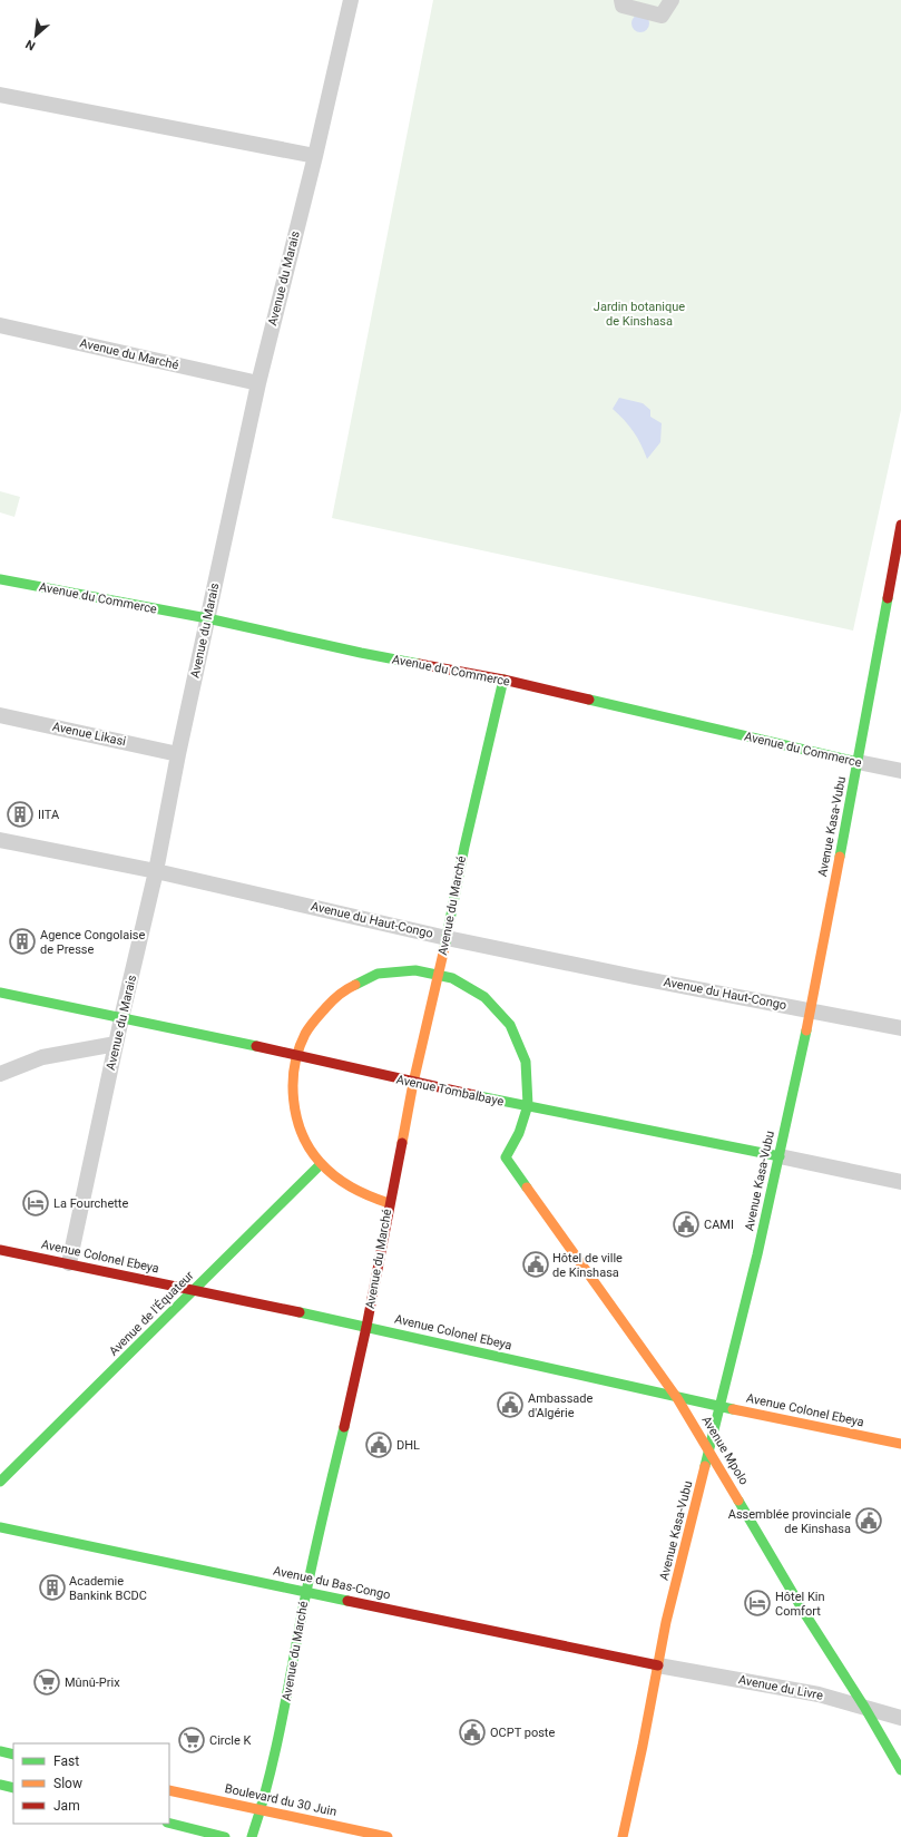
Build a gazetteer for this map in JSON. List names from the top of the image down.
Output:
{
  "streets": {
    "street": [
      "Avenue du Marais",
      "Avenue du Marché",
      "Avenue du Commerce",
      "Avenue Likasi",
      "Avenue Kasa-Vubu",
      "Avenue du Haut-Congo",
      "Avenue Tombalbaye",
      "Avenue Colonel Ebeya",
      "Avenue de l'Équateur",
      "Avenue Mpolo",
      "Avenue du Bas-Congo",
      "Avenue du Livre",
      "Boulevard du 30 Juin"
    ]
  },
  "crossings": [
    ["Avenue du Marais", "Avenue du Marché"],
    ["Avenue du Marais", "Avenue du Commerce"],
    ["Avenue du Marais", "Avenue Likasi"],
    ["Avenue du Marais", "Avenue du Haut-Congo"],
    ["Avenue du Marais", "Avenue Tombalbaye"],
    ["Avenue du Marais", "Avenue Colonel Ebeya"],
    ["Avenue du Marché", "Avenue du Commerce"],
    ["Avenue du Marché", "Avenue du Haut-Congo"],
    ["Avenue du Marché", "Avenue Tombalbaye"],
    ["Avenue du Marché", "Avenue Colonel Ebeya"],
    ["Avenue du Marché", "Avenue du Bas-Congo"],
    ["Avenue du Marché", "Boulevard du 30 Juin"],
    ["Avenue du Commerce", "Avenue Kasa-Vubu"],
    ["Avenue Kasa-Vubu", "Avenue du Haut-Congo"],
    ["Avenue Kasa-Vubu", "Avenue Tombalbaye"],
    ["Avenue Kasa-Vubu", "Avenue Colonel Ebeya"],
    ["Avenue Kasa-Vubu", "Avenue Mpolo"],
    ["Avenue Kasa-Vubu", "Avenue du Bas-Congo"],
    ["Avenue Kasa-Vubu", "Avenue du Livre"],
    ["Avenue Tombalbaye", "Avenue Mpolo"],
    ["Avenue Colonel Ebeya", "Avenue de l'Équateur"],
    ["Avenue Colonel Ebeya", "Avenue Mpolo"],
    ["Avenue Mpolo", "Avenue du Livre"],
    ["Avenue du Bas-Congo", "Avenue du Livre"]
  ],
  "parks": ["Jardin botanique de Kinshasa"],
  "places": {
    "building": ["IITA", "Agence Congolaise de Presse", "Academie Bankink BCDC"],
    "hotel": ["La Fourchette", "Hôtel Kin Comfort"],
    "public building": [
      "CAMI",
      "Hôtel de ville de Kinshasa",
      "Ambassade d'Algérie",
      "DHL",
      "Assemblée provinciale de Kinshasa",
      "OCPT poste"
    ],
    "supermarket": ["Mûnû-Prix", "Circle K"]
  },
  "legend": ["Fast", "Slow", "Jam"],
  "north": "bottom left"
}
